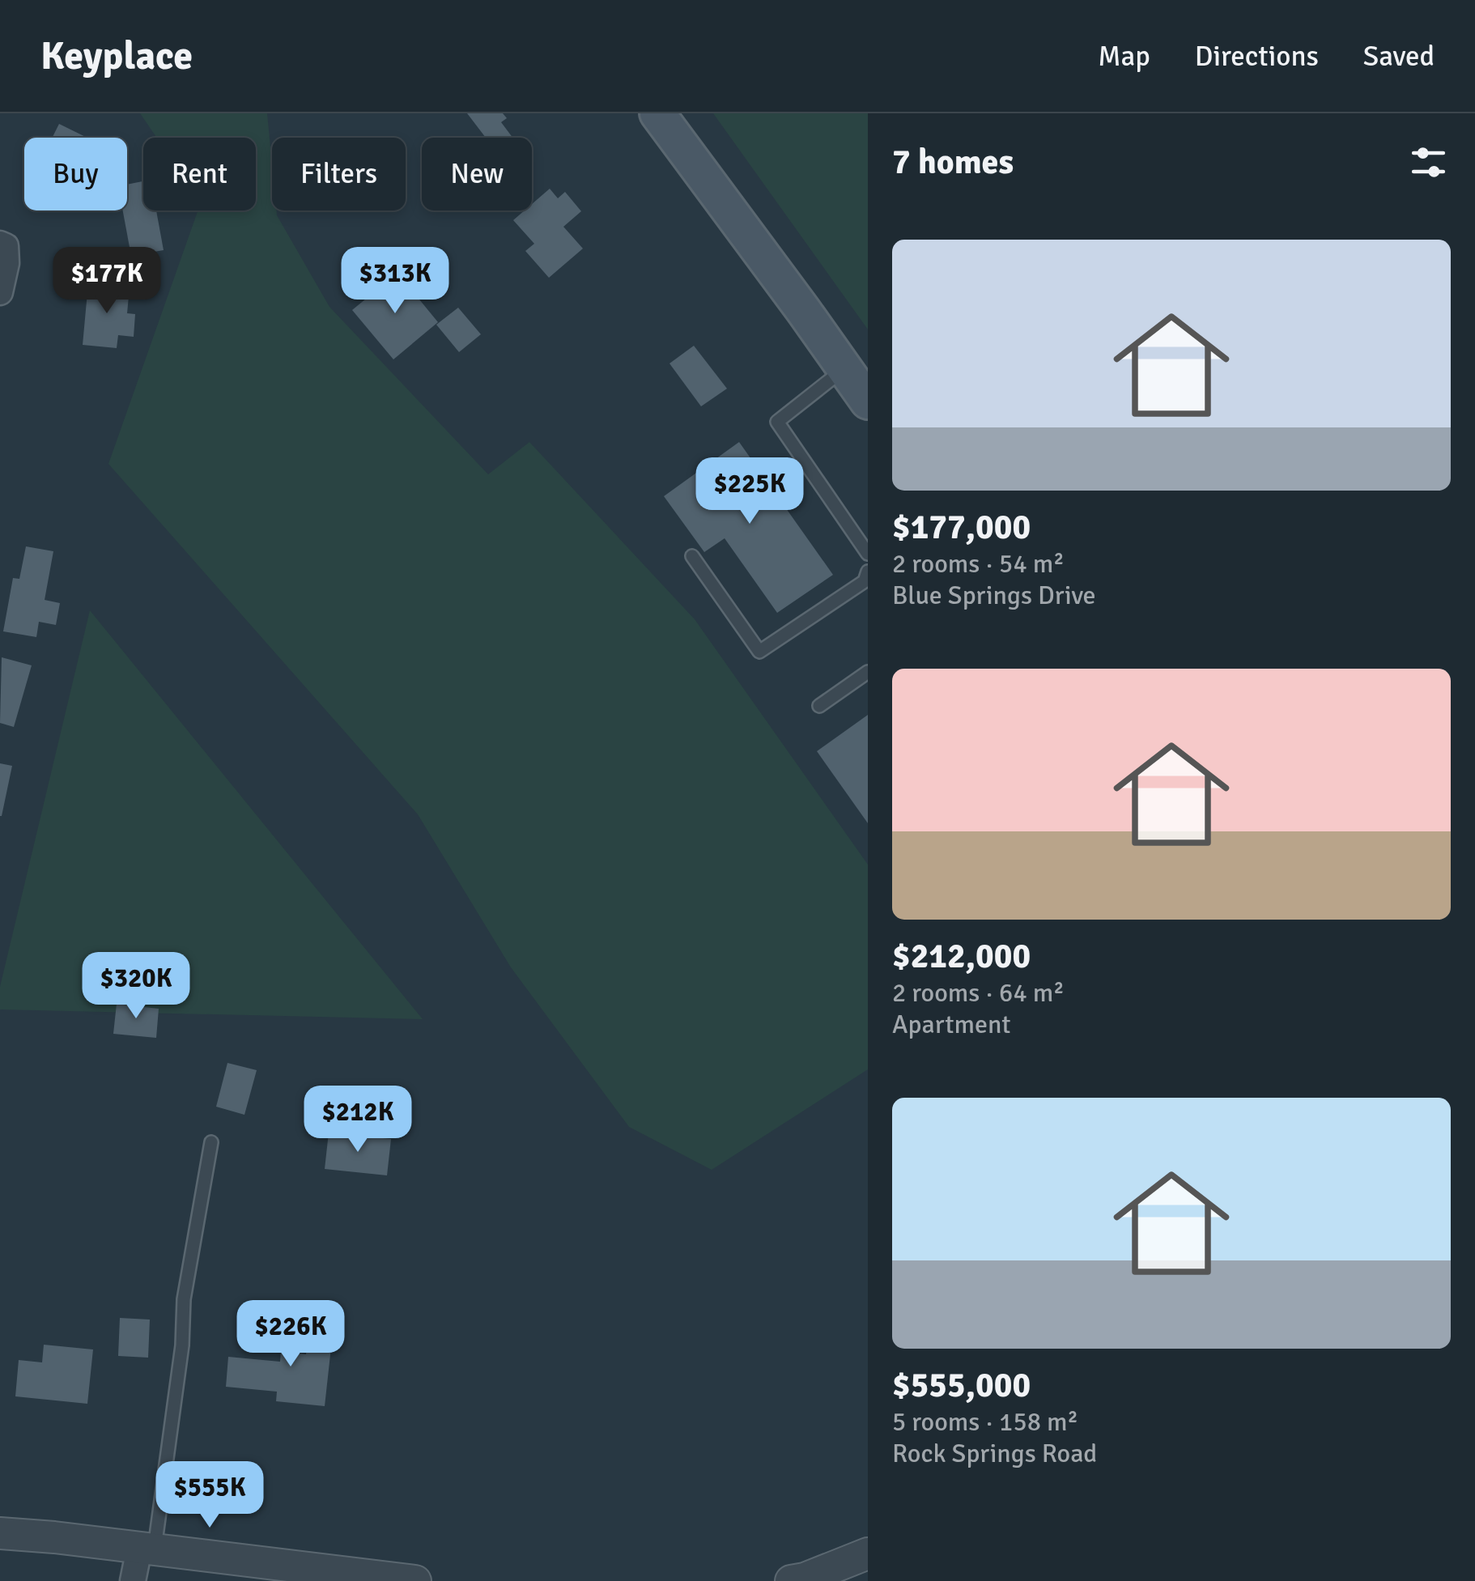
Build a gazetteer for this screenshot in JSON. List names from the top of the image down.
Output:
{
  "page": {
    "header": "Keyplace",
    "nav": ["Map", "Directions", "Saved"],
    "heading": "7 homes",
    "chip": [
      "Buy",
      "Rent",
      "Filters",
      "New"
    ],
    "list": [
      {
        "name": "$177,000",
        "note": "2 rooms · 54 m² · Blue Springs Drive"
      },
      {
        "name": "$212,000",
        "note": "2 rooms · 64 m² · Apartment"
      },
      {
        "name": "$555,000",
        "note": "5 rooms · 158 m² · Rock Springs Road"
      }
    ],
    "price": [
      "$177K",
      "$313K",
      "$225K",
      "$320K",
      "$212K",
      "$226K",
      "$555K"
    ]
  }
}
